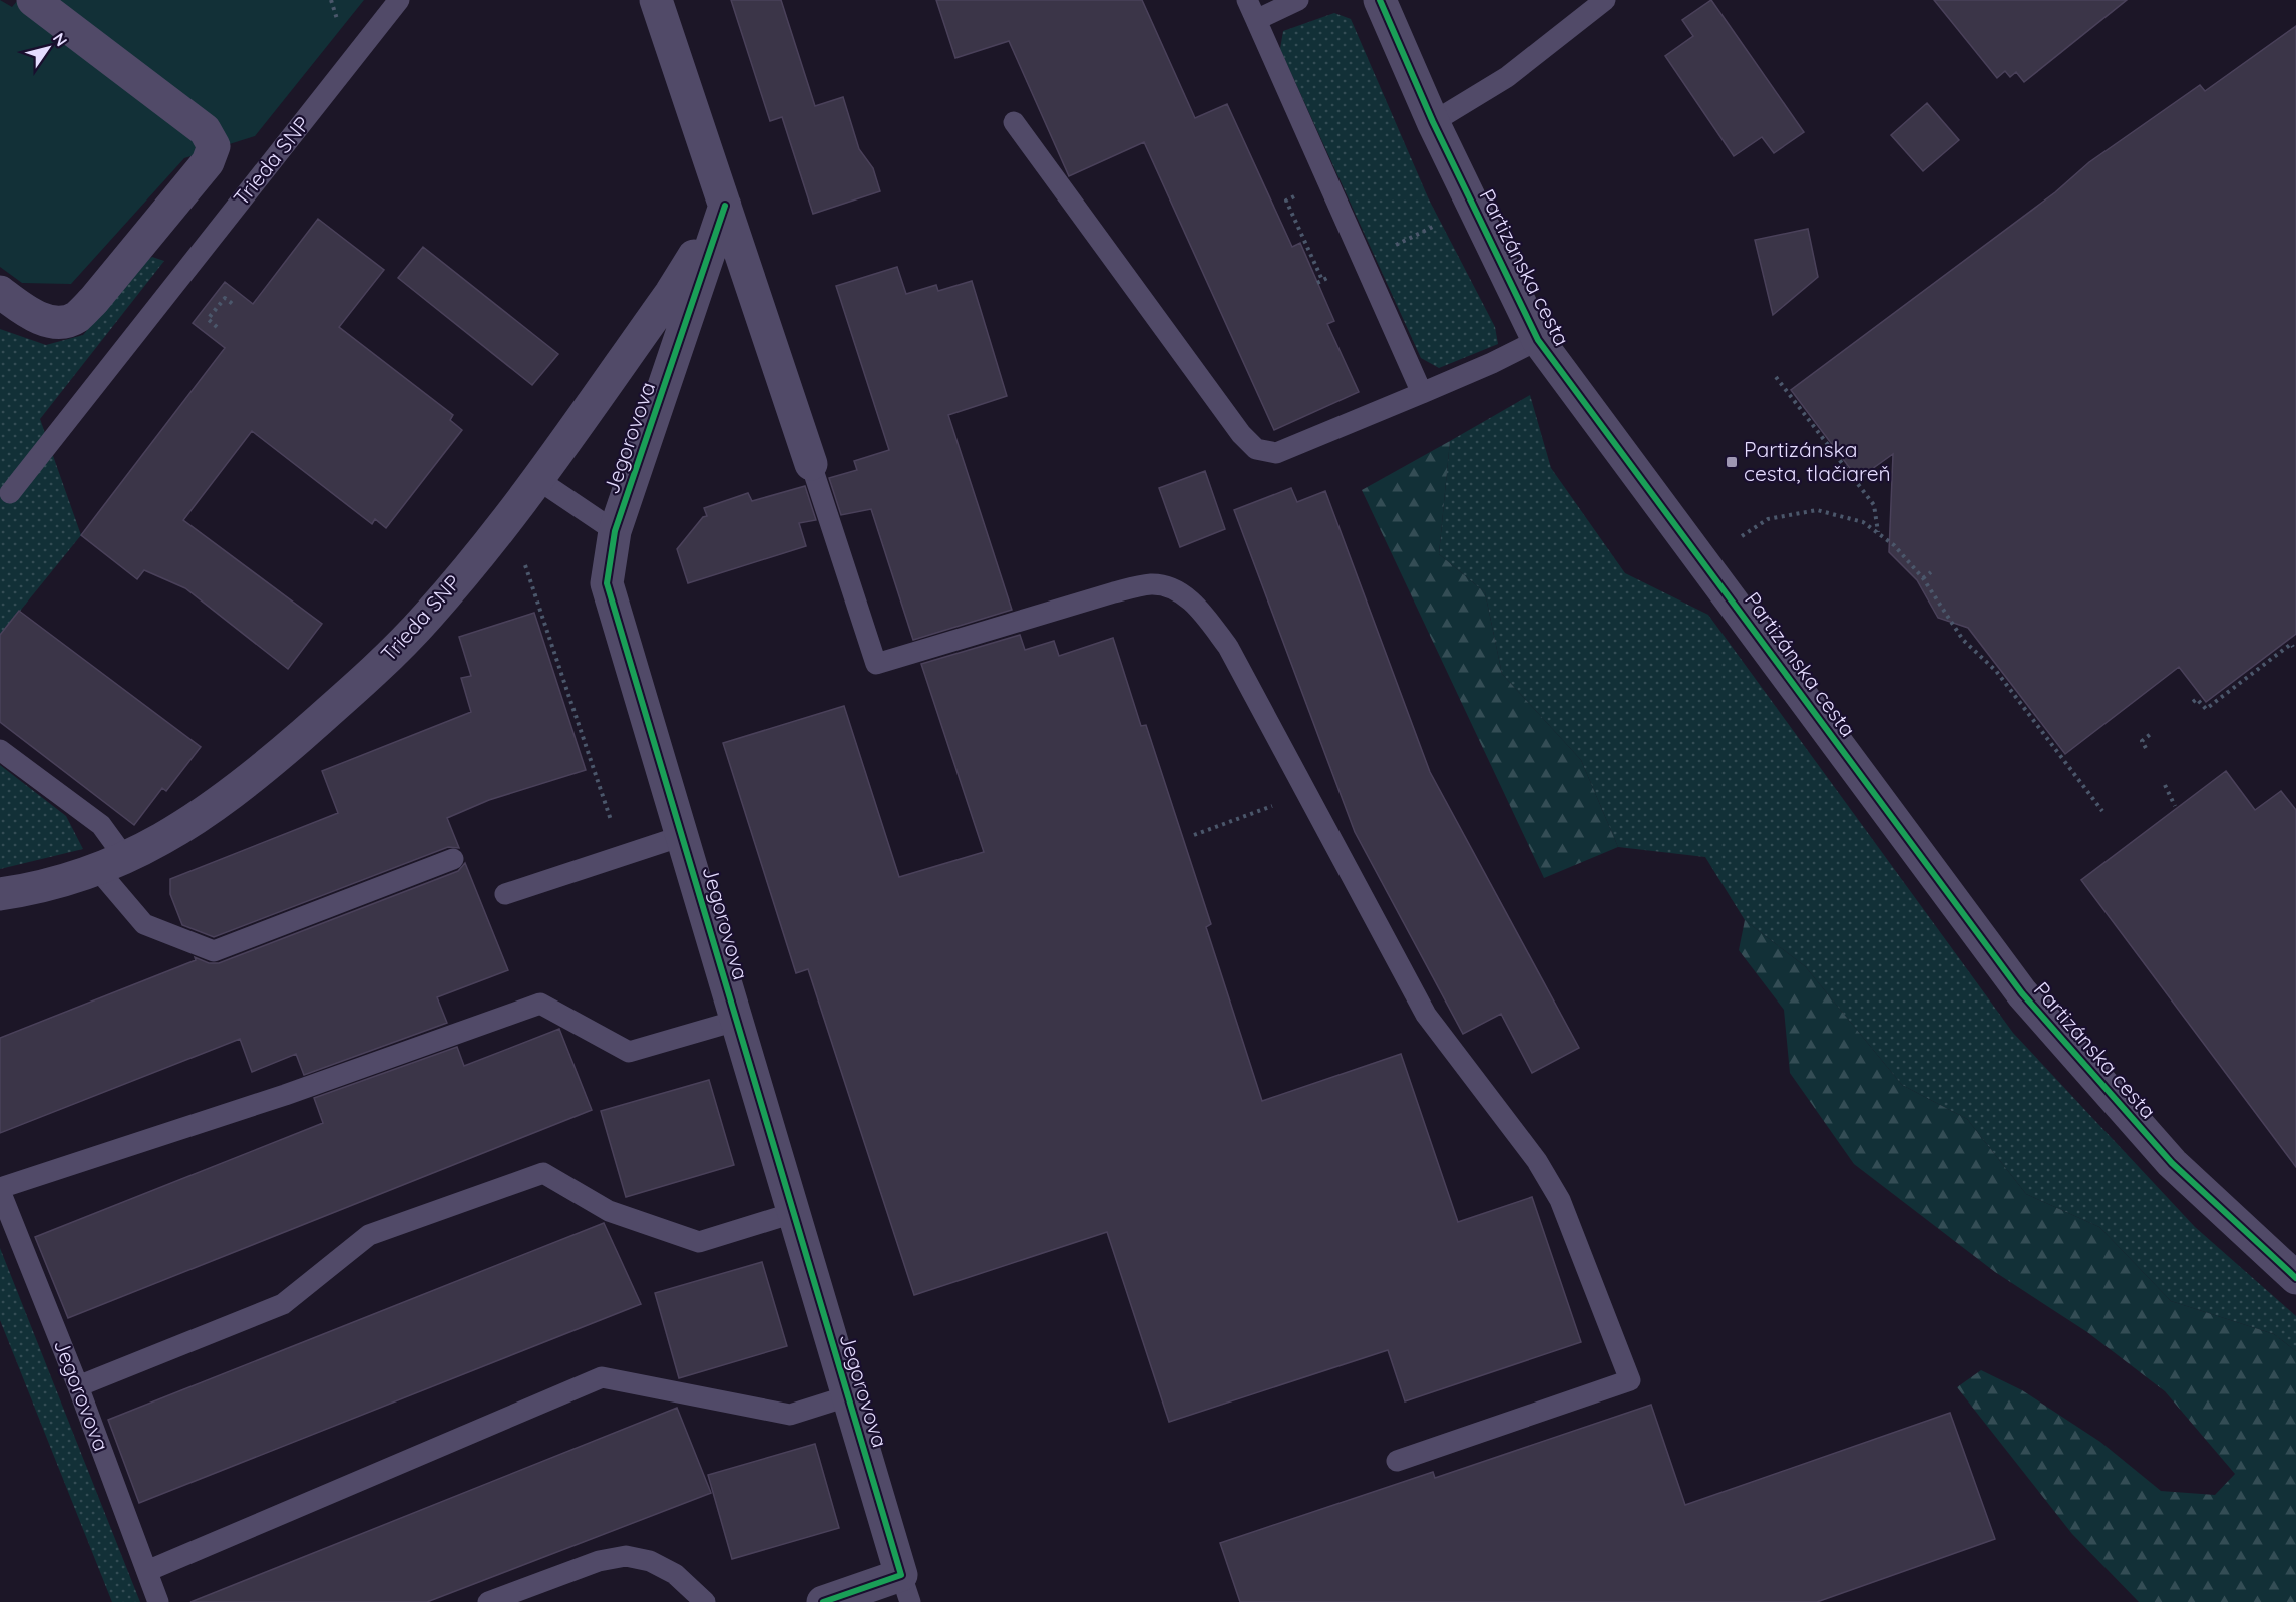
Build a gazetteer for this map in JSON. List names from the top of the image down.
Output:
{
  "streets": {
    "street": ["Trieda SNP", "Partizánska cesta", "Jegorovova"]
  },
  "crossings": [
    ["Trieda SNP", "Jegorovova"]
  ],
  "places": {
    "transit": ["Partizánska cesta, tlačiareň"]
  },
  "north": "top right"
}
